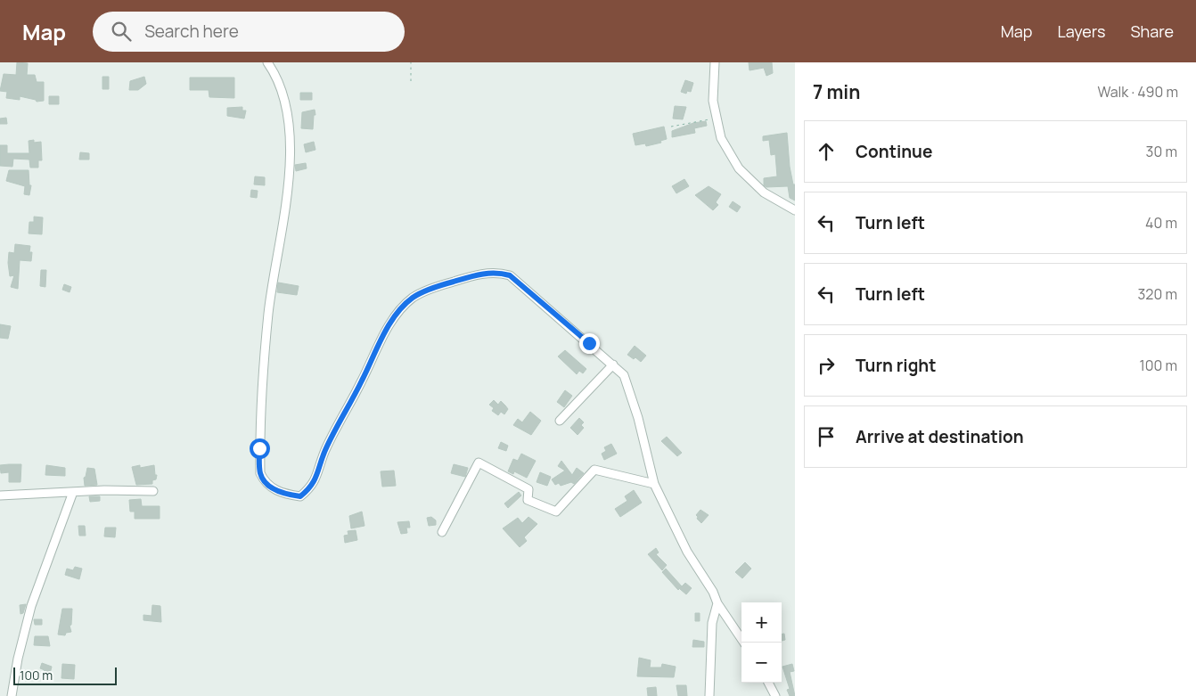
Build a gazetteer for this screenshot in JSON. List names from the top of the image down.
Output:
{
  "scale_bar": "100 m",
  "page": {
    "header": "Map",
    "search": "Search here",
    "nav": ["Map", "Layers", "Share"],
    "heading": ["7 min", "Walk · 490 m"],
    "list": [
      ["Continue", "30 m"],
      ["Turn left", "40 m"],
      ["Turn left", "320 m"],
      ["Turn right", "100 m"],
      "Arrive at destination"
    ],
    "map_buttons": ["+", "−"],
    "scale": "100 m"
  }
}
